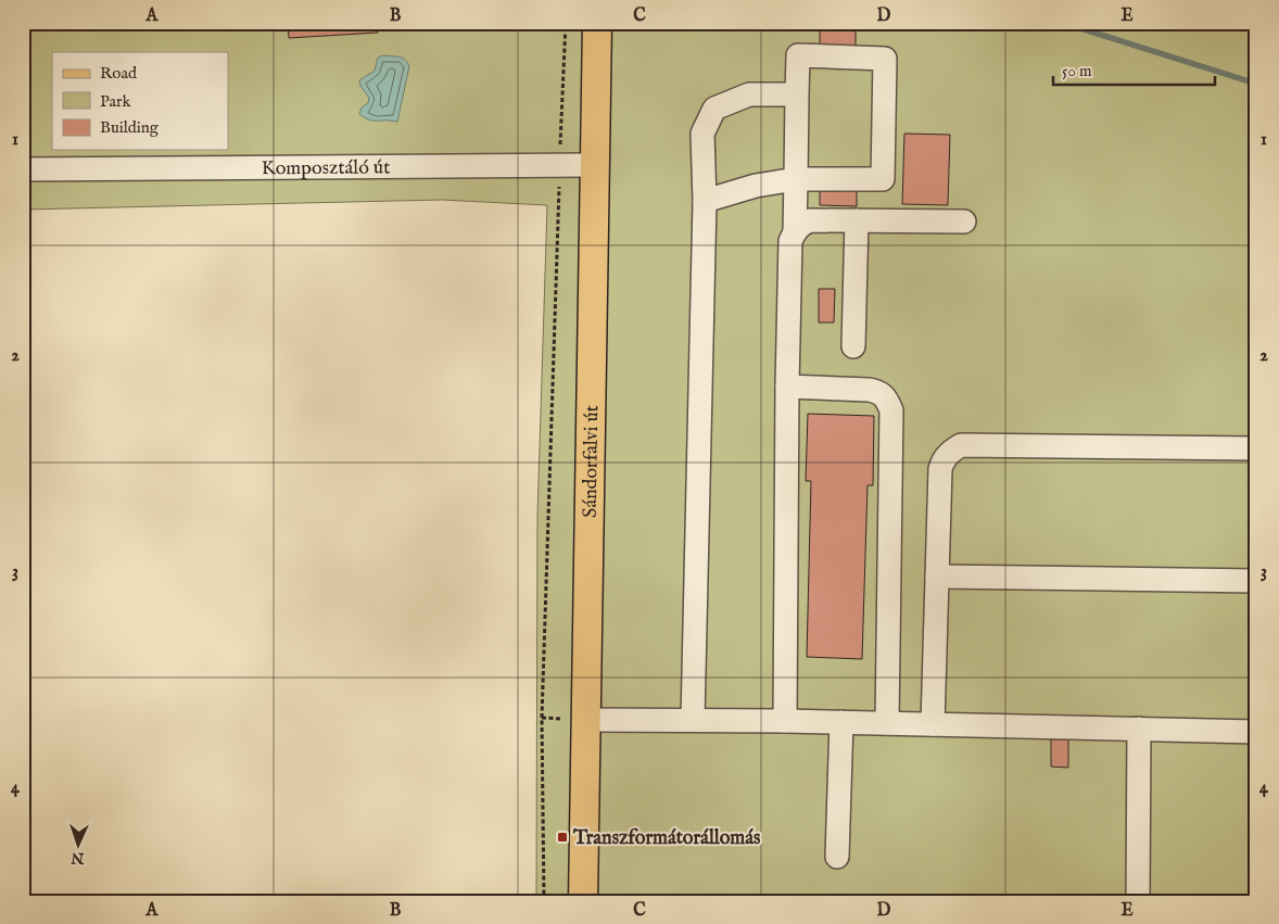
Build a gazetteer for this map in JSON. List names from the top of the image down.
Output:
{
  "streets": {
    "main road": ["Sándorfalvi út"],
    "street": ["Komposztáló út"]
  },
  "crossings": [
    ["Komposztáló út", "Sándorfalvi út"]
  ],
  "places": {
    "transit": ["Transzformátorállomás"]
  },
  "legend": ["Road", "Park", "Building"],
  "scale_bar": "50 m",
  "north": "bottom",
  "grid": {
    "columns": [
      "A",
      "B",
      "C",
      "D",
      "E"
    ],
    "rows": [
      "1",
      "2",
      "3",
      "4"
    ]
  }
}
